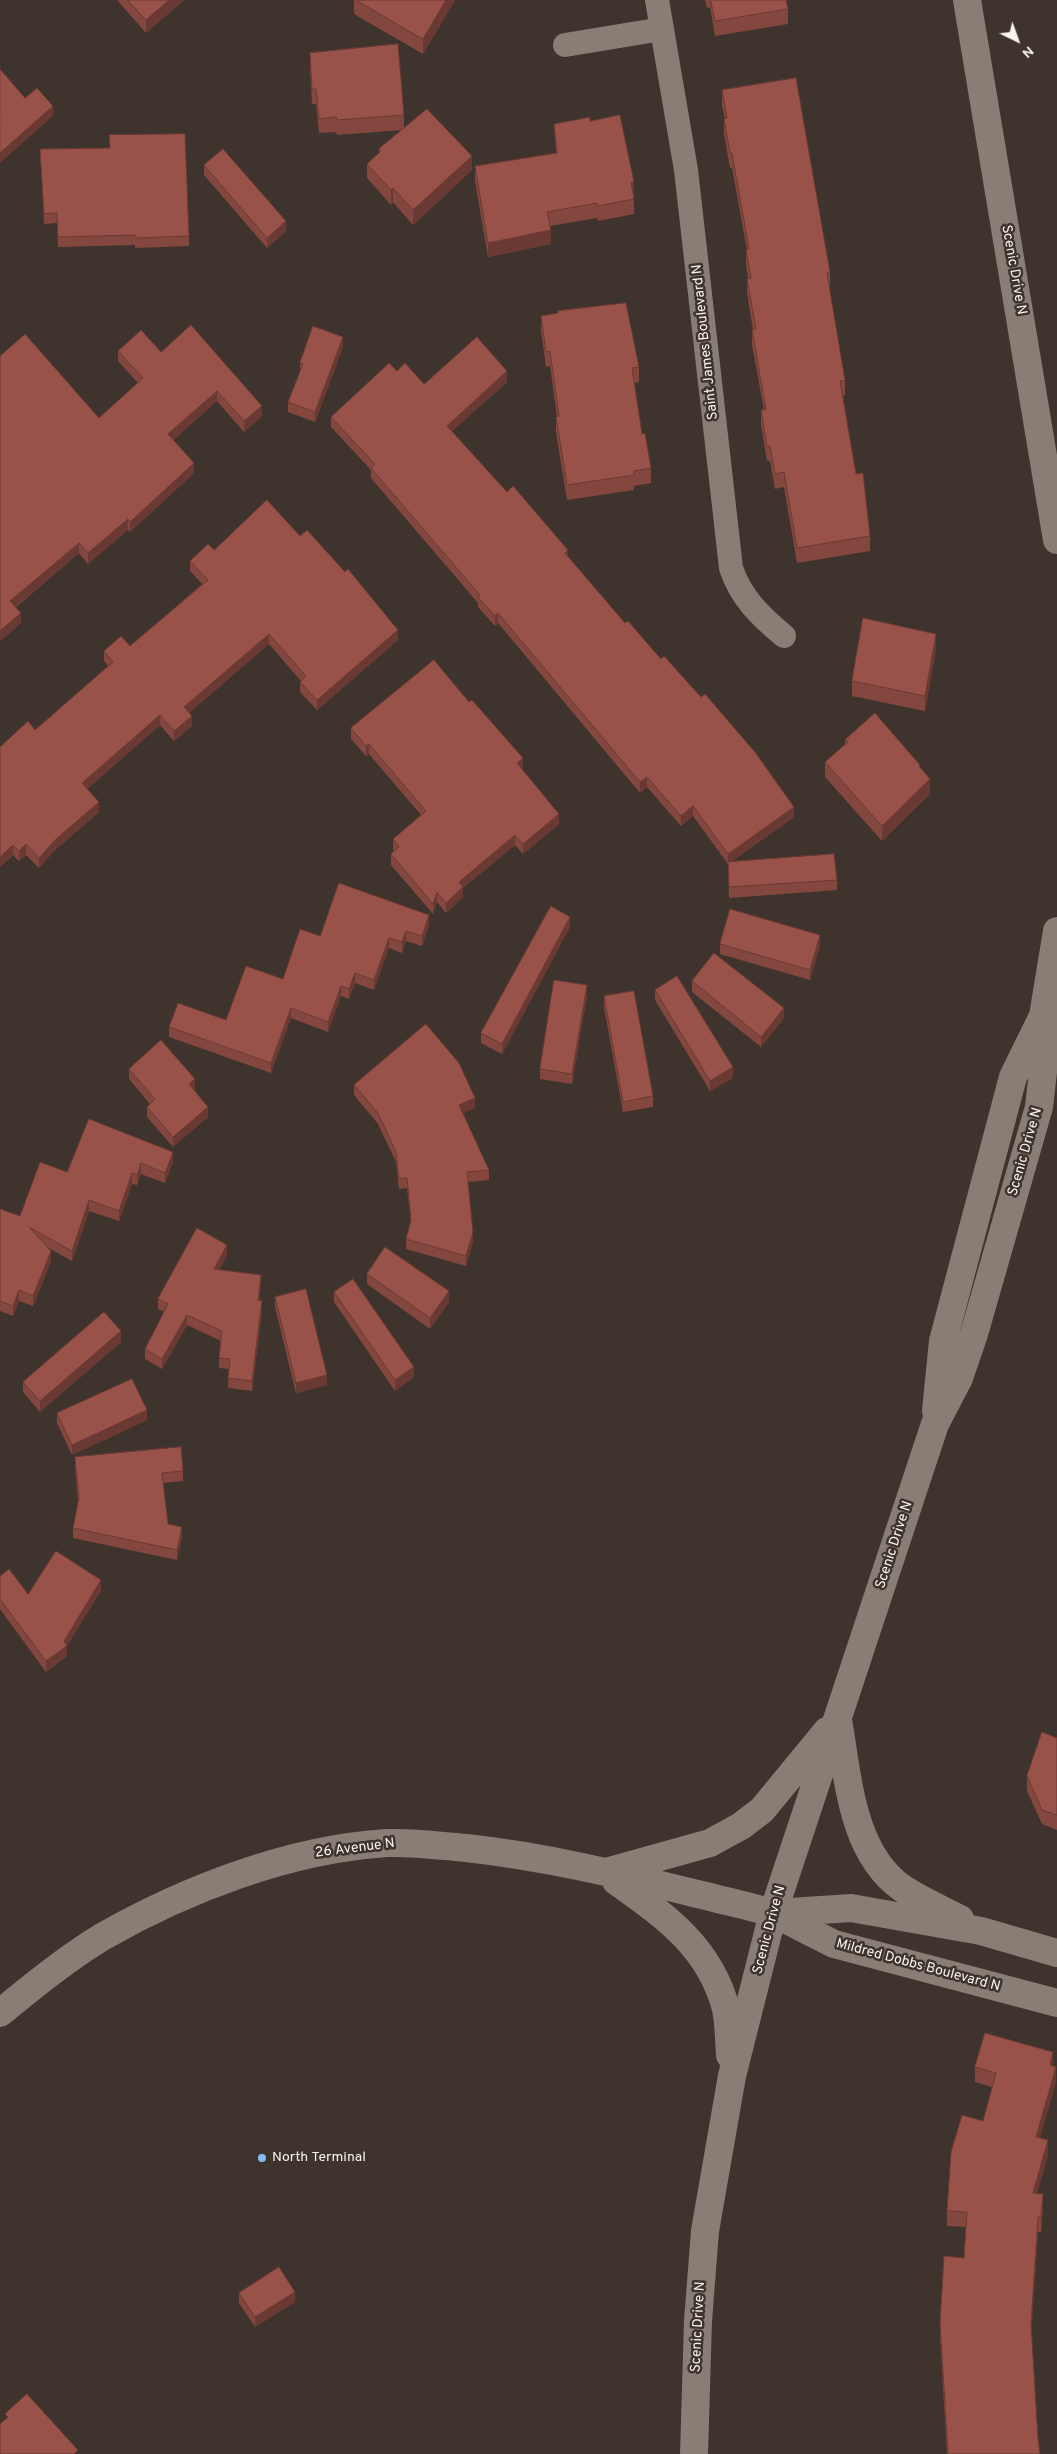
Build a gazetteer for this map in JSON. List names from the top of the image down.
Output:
{
  "streets": {
    "main road": ["Scenic Drive N", "26 Avenue N", "Mildred Dobbs Boulevard N"],
    "street": ["Saint James Boulevard N"]
  },
  "crossings": [
    ["Scenic Drive N", "26 Avenue N"],
    ["Scenic Drive N", "Mildred Dobbs Boulevard N"],
    ["26 Avenue N", "Mildred Dobbs Boulevard N"]
  ],
  "places": ["North Terminal"],
  "north": "bottom right"
}
